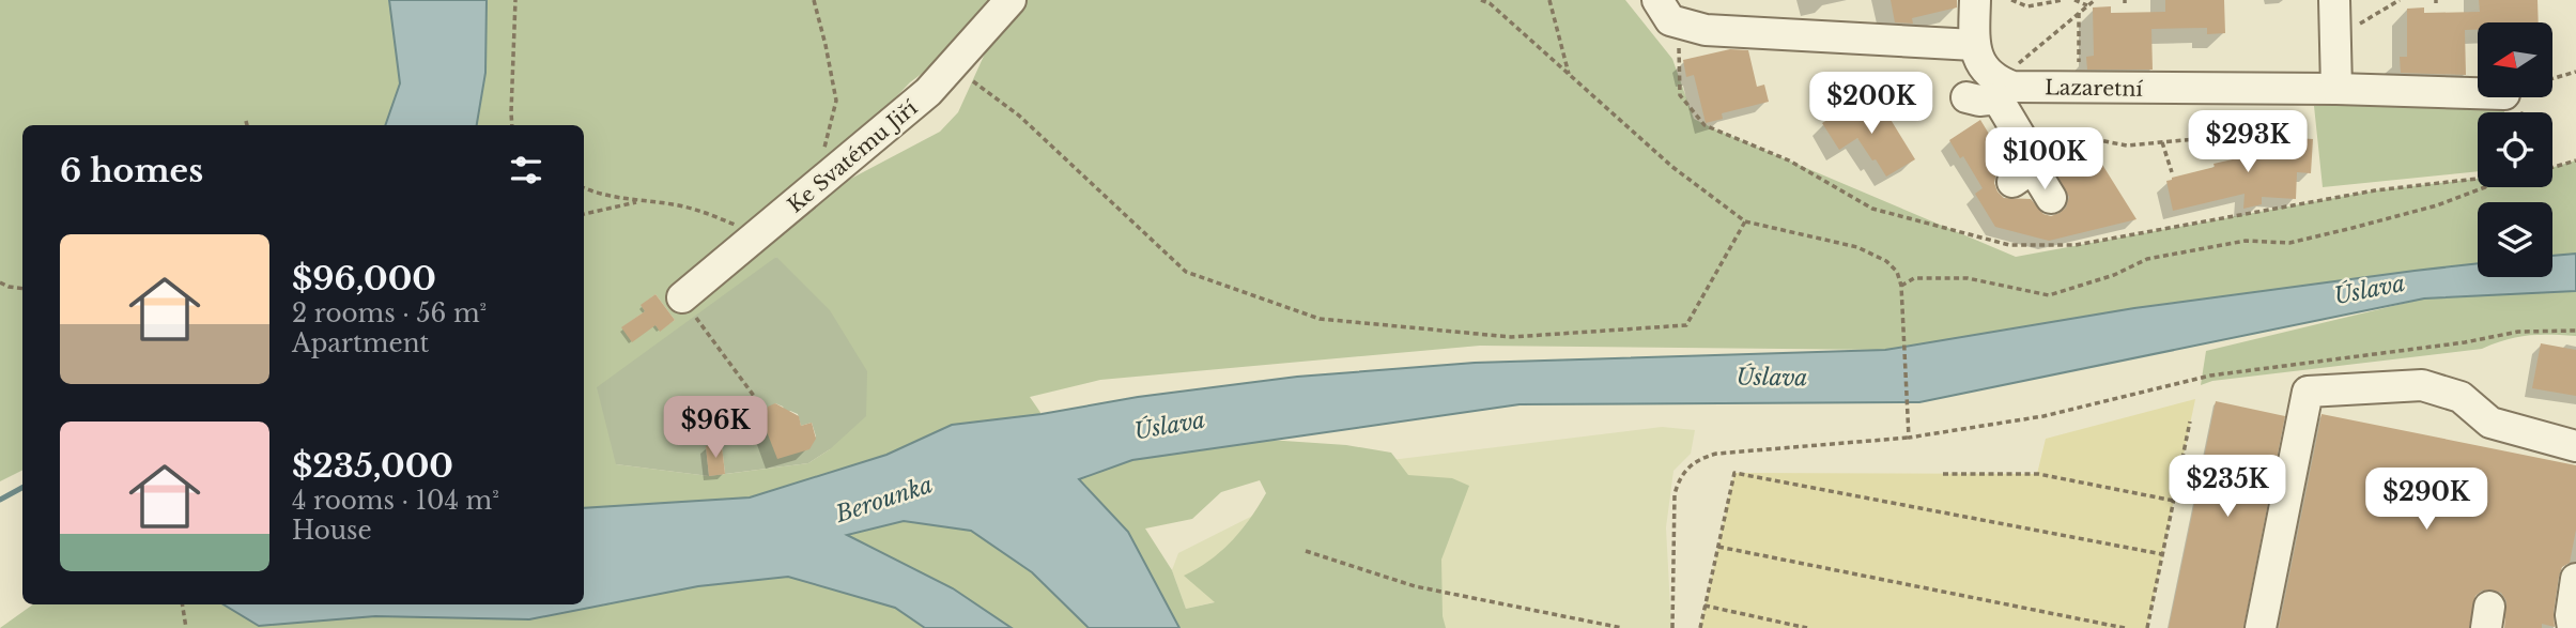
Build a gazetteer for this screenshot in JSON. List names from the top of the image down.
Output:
{
  "streets": {
    "street": ["Lazaretní", "Ke Svatému Jiří"]
  },
  "water": ["Úslava", "Berounka"],
  "north": "left",
  "page": {
    "price": [
      "$200K",
      "$293K",
      "$100K",
      "$96K",
      "$235K",
      "$290K"
    ],
    "heading": "6 homes",
    "list": [
      {
        "name": "$96,000",
        "note": "2 rooms · 56 m² · Apartment"
      },
      {
        "name": "$235,000",
        "note": "4 rooms · 104 m² · House"
      }
    ]
  }
}
